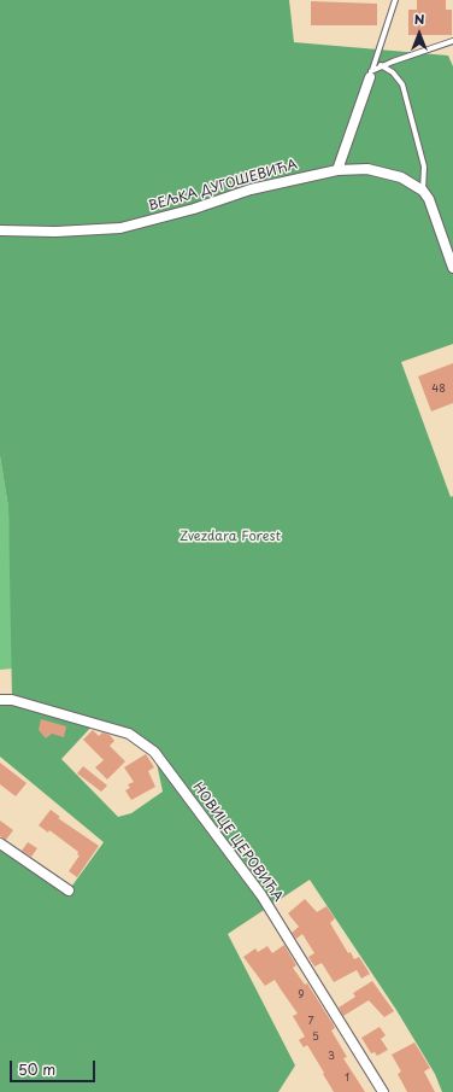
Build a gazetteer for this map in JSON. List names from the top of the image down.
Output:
{
  "streets": {
    "street": ["ВЕЉКА ДУГОШЕВИЋА", "НОВИЦЕ ЦЕРОВИЋА"]
  },
  "parks": ["Zvezdara Forest"],
  "house_numbers": [
    "48",
    "9",
    "7",
    "5",
    "3",
    "1"
  ],
  "scale_bar": "50 m",
  "north": "top"
}
